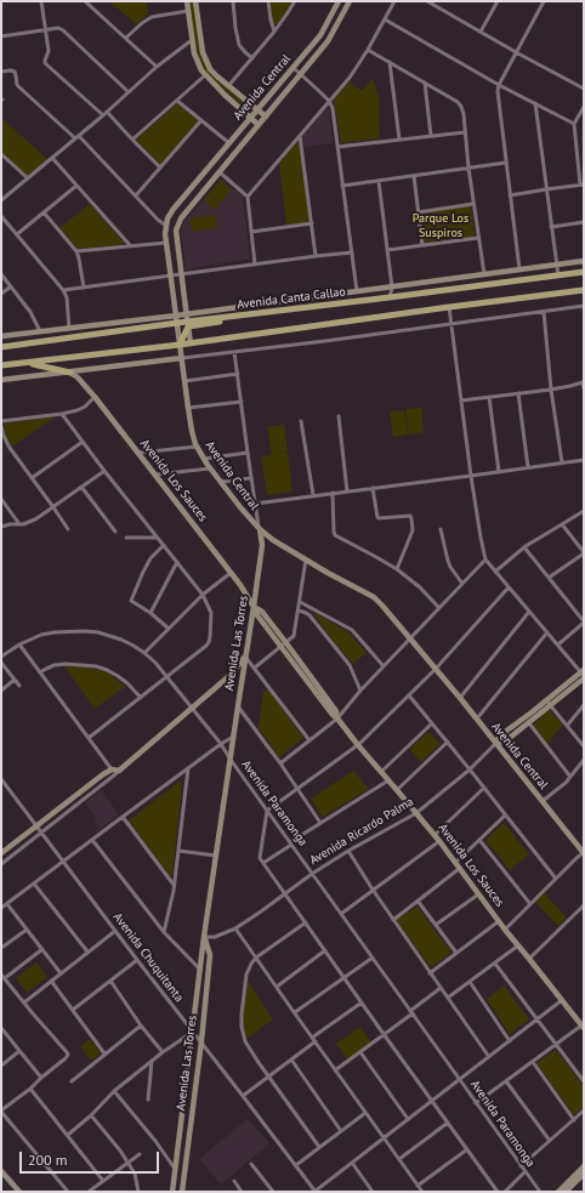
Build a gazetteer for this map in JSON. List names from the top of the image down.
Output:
{
  "streets": {
    "main road": ["Avenida Canta Callao"],
    "street": [
      "Avenida Central",
      "Avenida Los Sauces",
      "Avenida Las Torres",
      "Avenida Paramonga",
      "Avenida Ricardo Palma",
      "Avenida Chuquitanta"
    ]
  },
  "crossings": [
    ["Avenida Central", "Avenida Canta Callao"],
    ["Avenida Central", "Avenida Las Torres"],
    ["Avenida Central", "Avenida Ricardo Palma"],
    ["Avenida Los Sauces", "Avenida Las Torres"],
    ["Avenida Los Sauces", "Avenida Ricardo Palma"],
    ["Avenida Las Torres", "Avenida Paramonga"],
    ["Avenida Las Torres", "Avenida Ricardo Palma"],
    ["Avenida Las Torres", "Avenida Chuquitanta"],
    ["Avenida Paramonga", "Avenida Ricardo Palma"]
  ],
  "parks": ["Parque Los Suspiros"],
  "scale_bar": "200 m"
}
